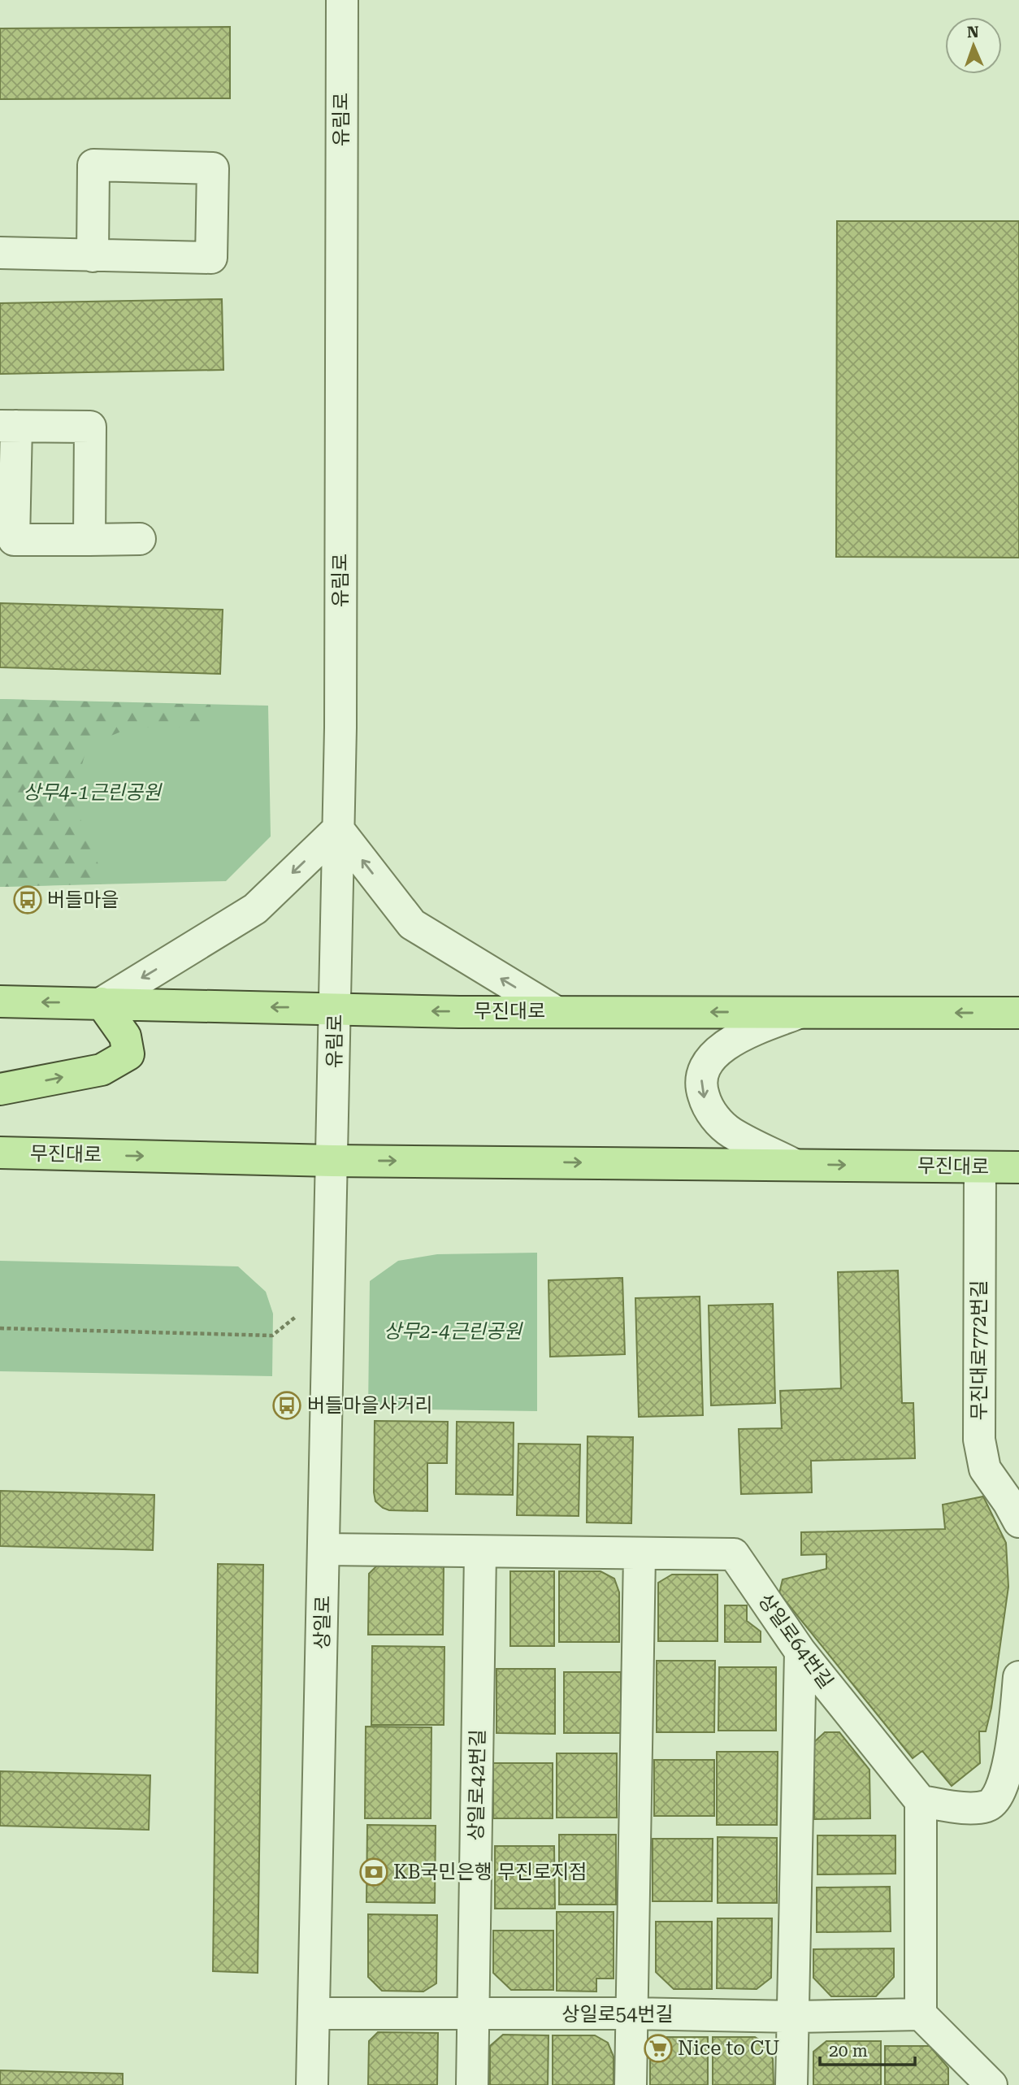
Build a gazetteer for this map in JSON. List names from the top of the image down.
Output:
{
  "streets": {
    "main road": ["무진대로"],
    "street": [
      "유림로",
      "무진대로772번길",
      "상일로",
      "상일로64번길",
      "상일로42번길",
      "상일로54번길"
    ]
  },
  "crossings": [
    ["유림로", "무진대로"],
    ["유림로", "상일로"],
    ["무진대로", "무진대로772번길"],
    ["무진대로", "상일로"],
    ["상일로", "상일로64번길"],
    ["상일로", "상일로54번길"],
    ["상일로64번길", "상일로42번길"],
    ["상일로42번길", "상일로54번길"]
  ],
  "parks": ["상무4-1근린공원", "상무2-4근린공원"],
  "places": {
    "bus stop": ["버들마을", "버들마을사거리"],
    "bank": ["KB국민은행 무진로지점"],
    "supermarket": ["Nice to CU"]
  },
  "scale_bar": "20 m",
  "north": "top"
}
